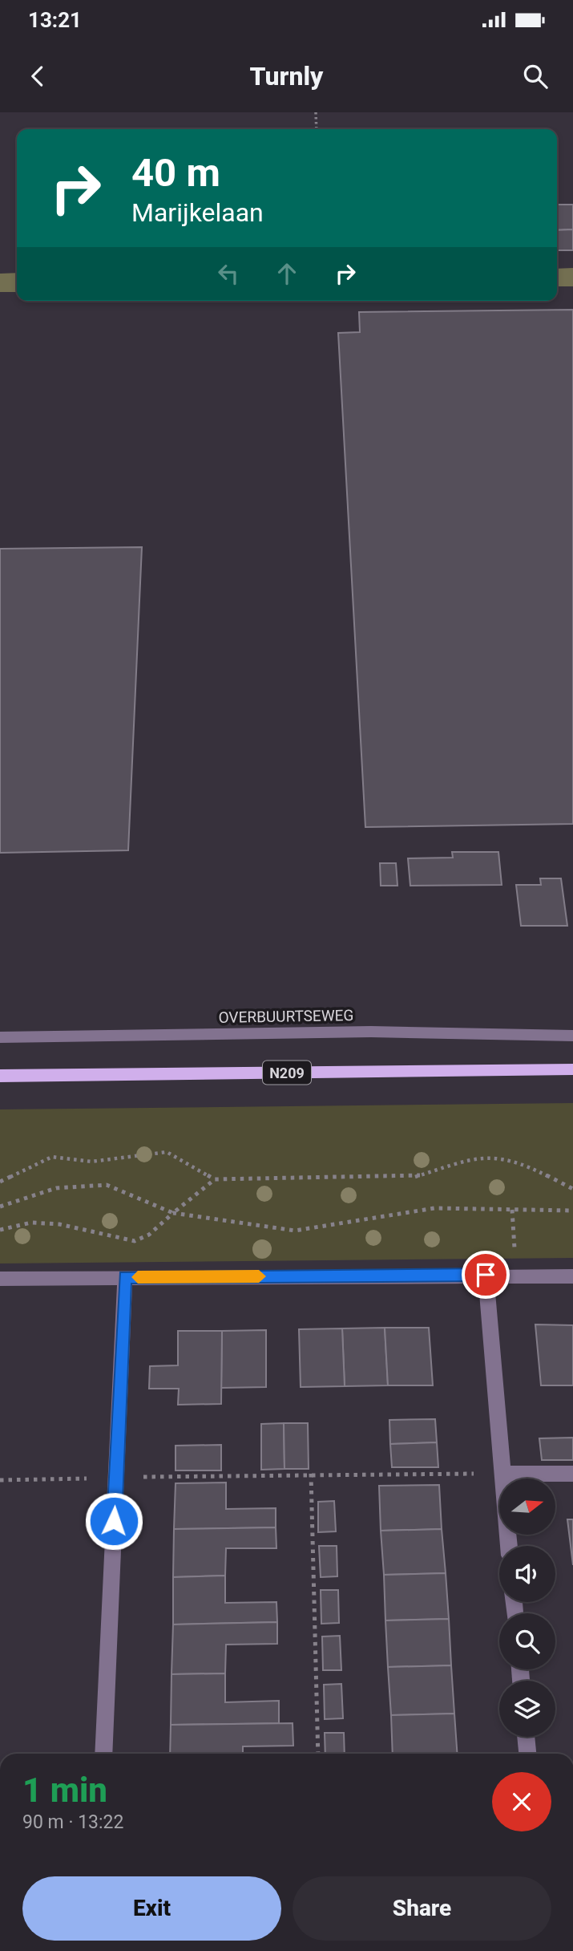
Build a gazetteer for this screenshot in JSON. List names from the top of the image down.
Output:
{
  "streets": {
    "main road": ["N209"],
    "street": ["OVERBUURTSEWEG"]
  },
  "north": "right",
  "page": {
    "status": "13:21",
    "header": "Turnly",
    "turn": ["40 m", "Marijkelaan"],
    "heading": ["1 min", "90 m · 13:22"],
    "buttons": ["Exit", "Share"]
  }
}
